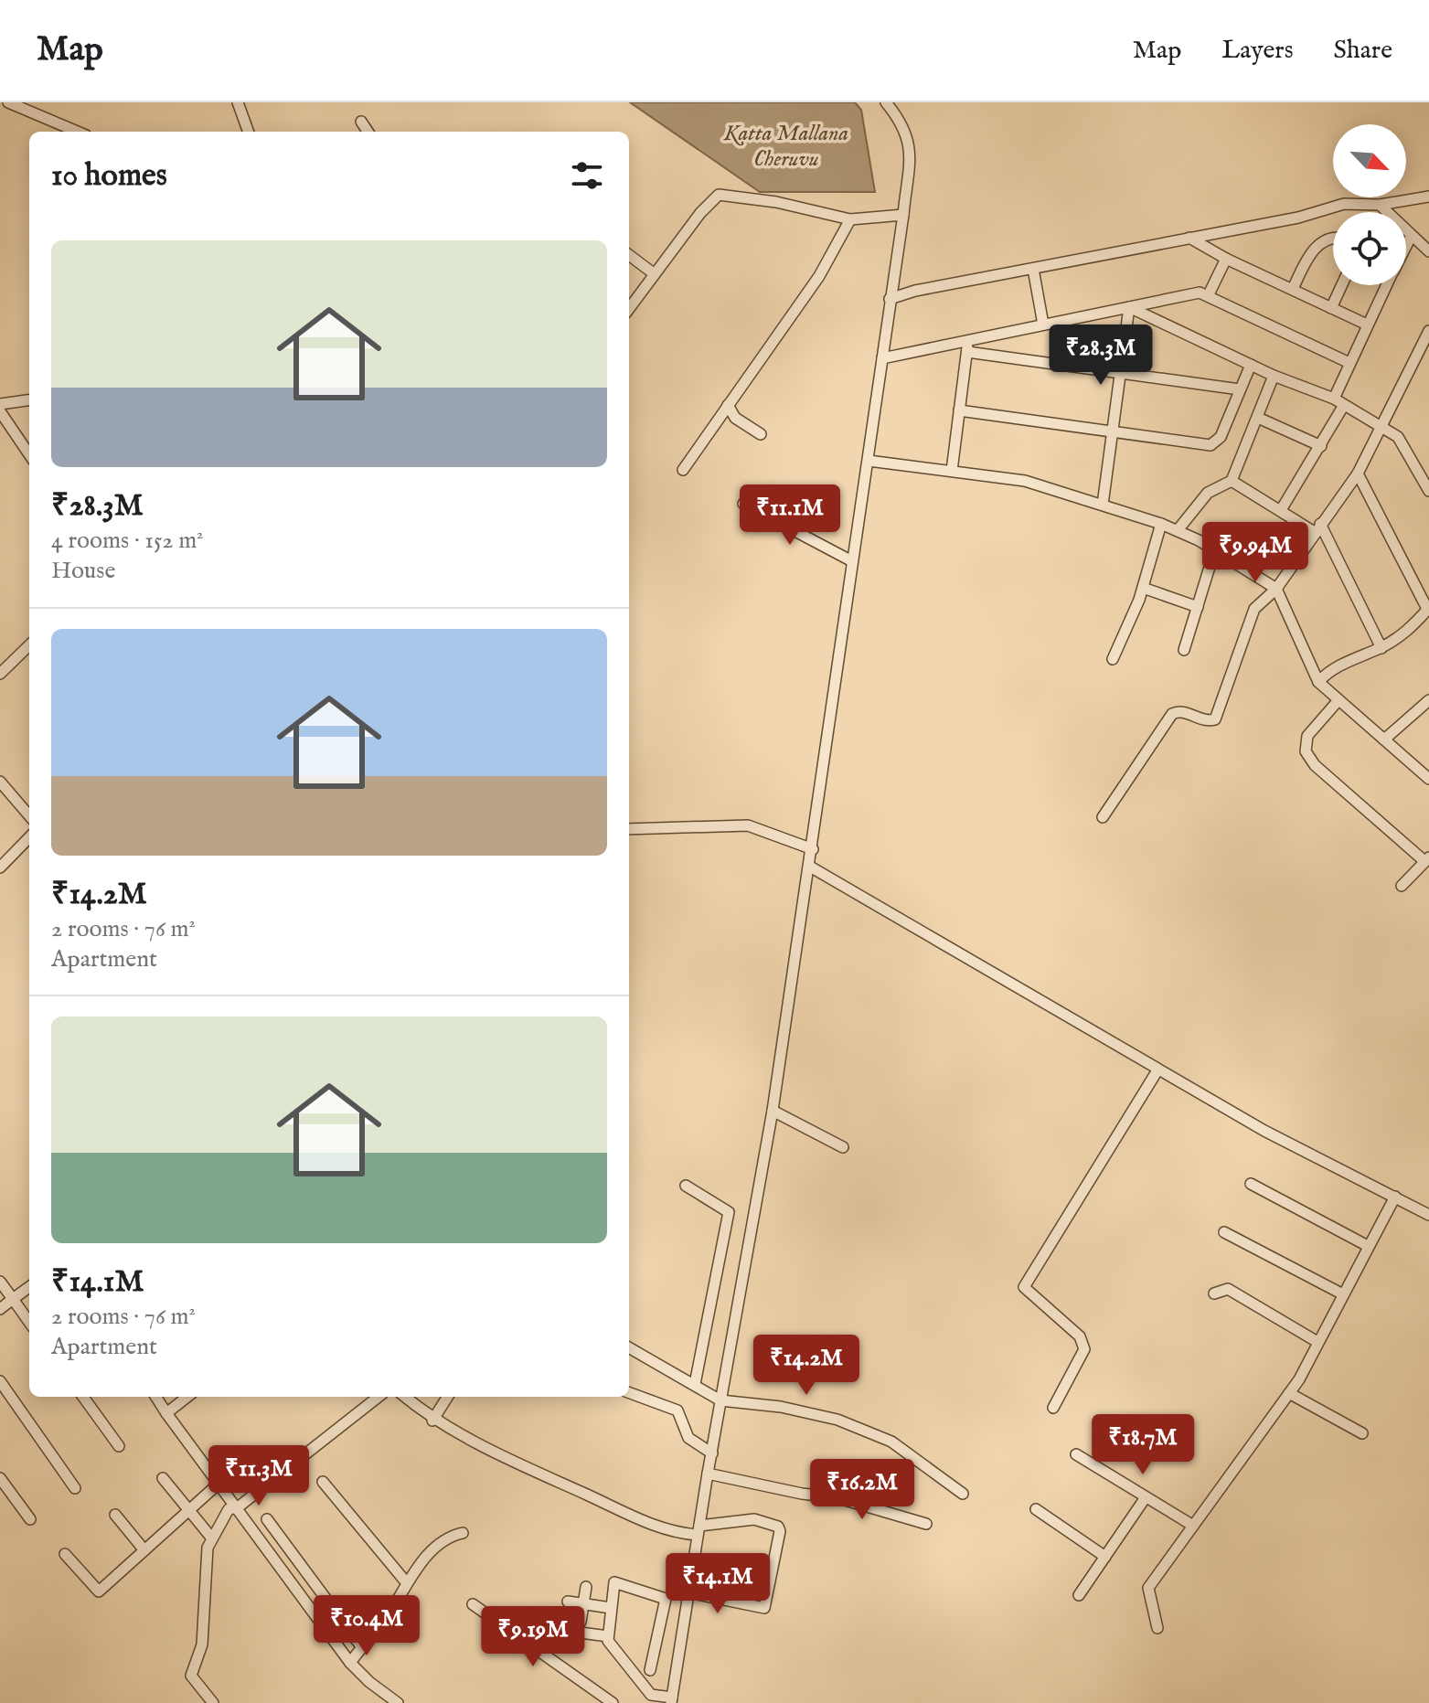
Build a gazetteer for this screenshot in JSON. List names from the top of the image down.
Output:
{
  "water": ["Katta Mallana Cheruvu"],
  "north": "bottom right",
  "page": {
    "header": "Map",
    "nav": ["Map", "Layers", "Share"],
    "heading": "10 homes",
    "list": [
      {
        "name": "₹28.3M",
        "note": "4 rooms · 152 m² · House"
      },
      {
        "name": "₹14.2M",
        "note": "2 rooms · 76 m² · Apartment"
      },
      {
        "name": "₹14.1M",
        "note": "2 rooms · 76 m² · Apartment"
      }
    ],
    "price": [
      "₹28.3M",
      "₹11.1M",
      "₹9.94M",
      "₹14.2M",
      "₹18.7M",
      "₹11.3M",
      "₹16.2M",
      "₹14.1M",
      "₹10.4M",
      "₹9.19M"
    ]
  }
}
